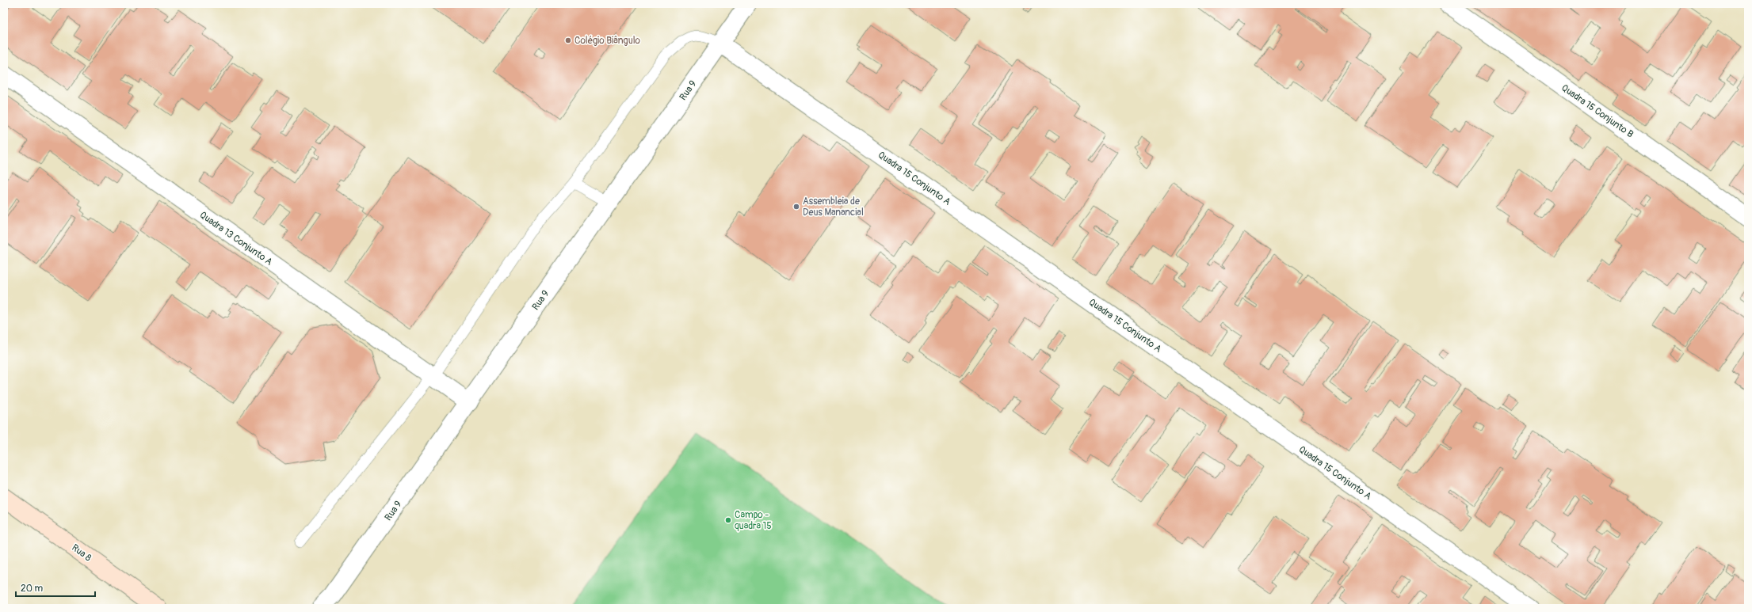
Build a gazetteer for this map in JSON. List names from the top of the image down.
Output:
{
  "streets": {
    "main road": ["Rua 8"],
    "street": [
      "Rua 9",
      "Quadra 15 Conjunto B",
      "Quadra 15 Conjunto A",
      "Quadra 13 Conjunto A"
    ]
  },
  "crossings": [
    ["Rua 9", "Quadra 15 Conjunto A"],
    ["Rua 9", "Quadra 13 Conjunto A"]
  ],
  "places": ["Colégio Biângulo", "Assembleia de Deus Manancial", "Campo - quadra 15"],
  "scale_bar": "20 m"
}
